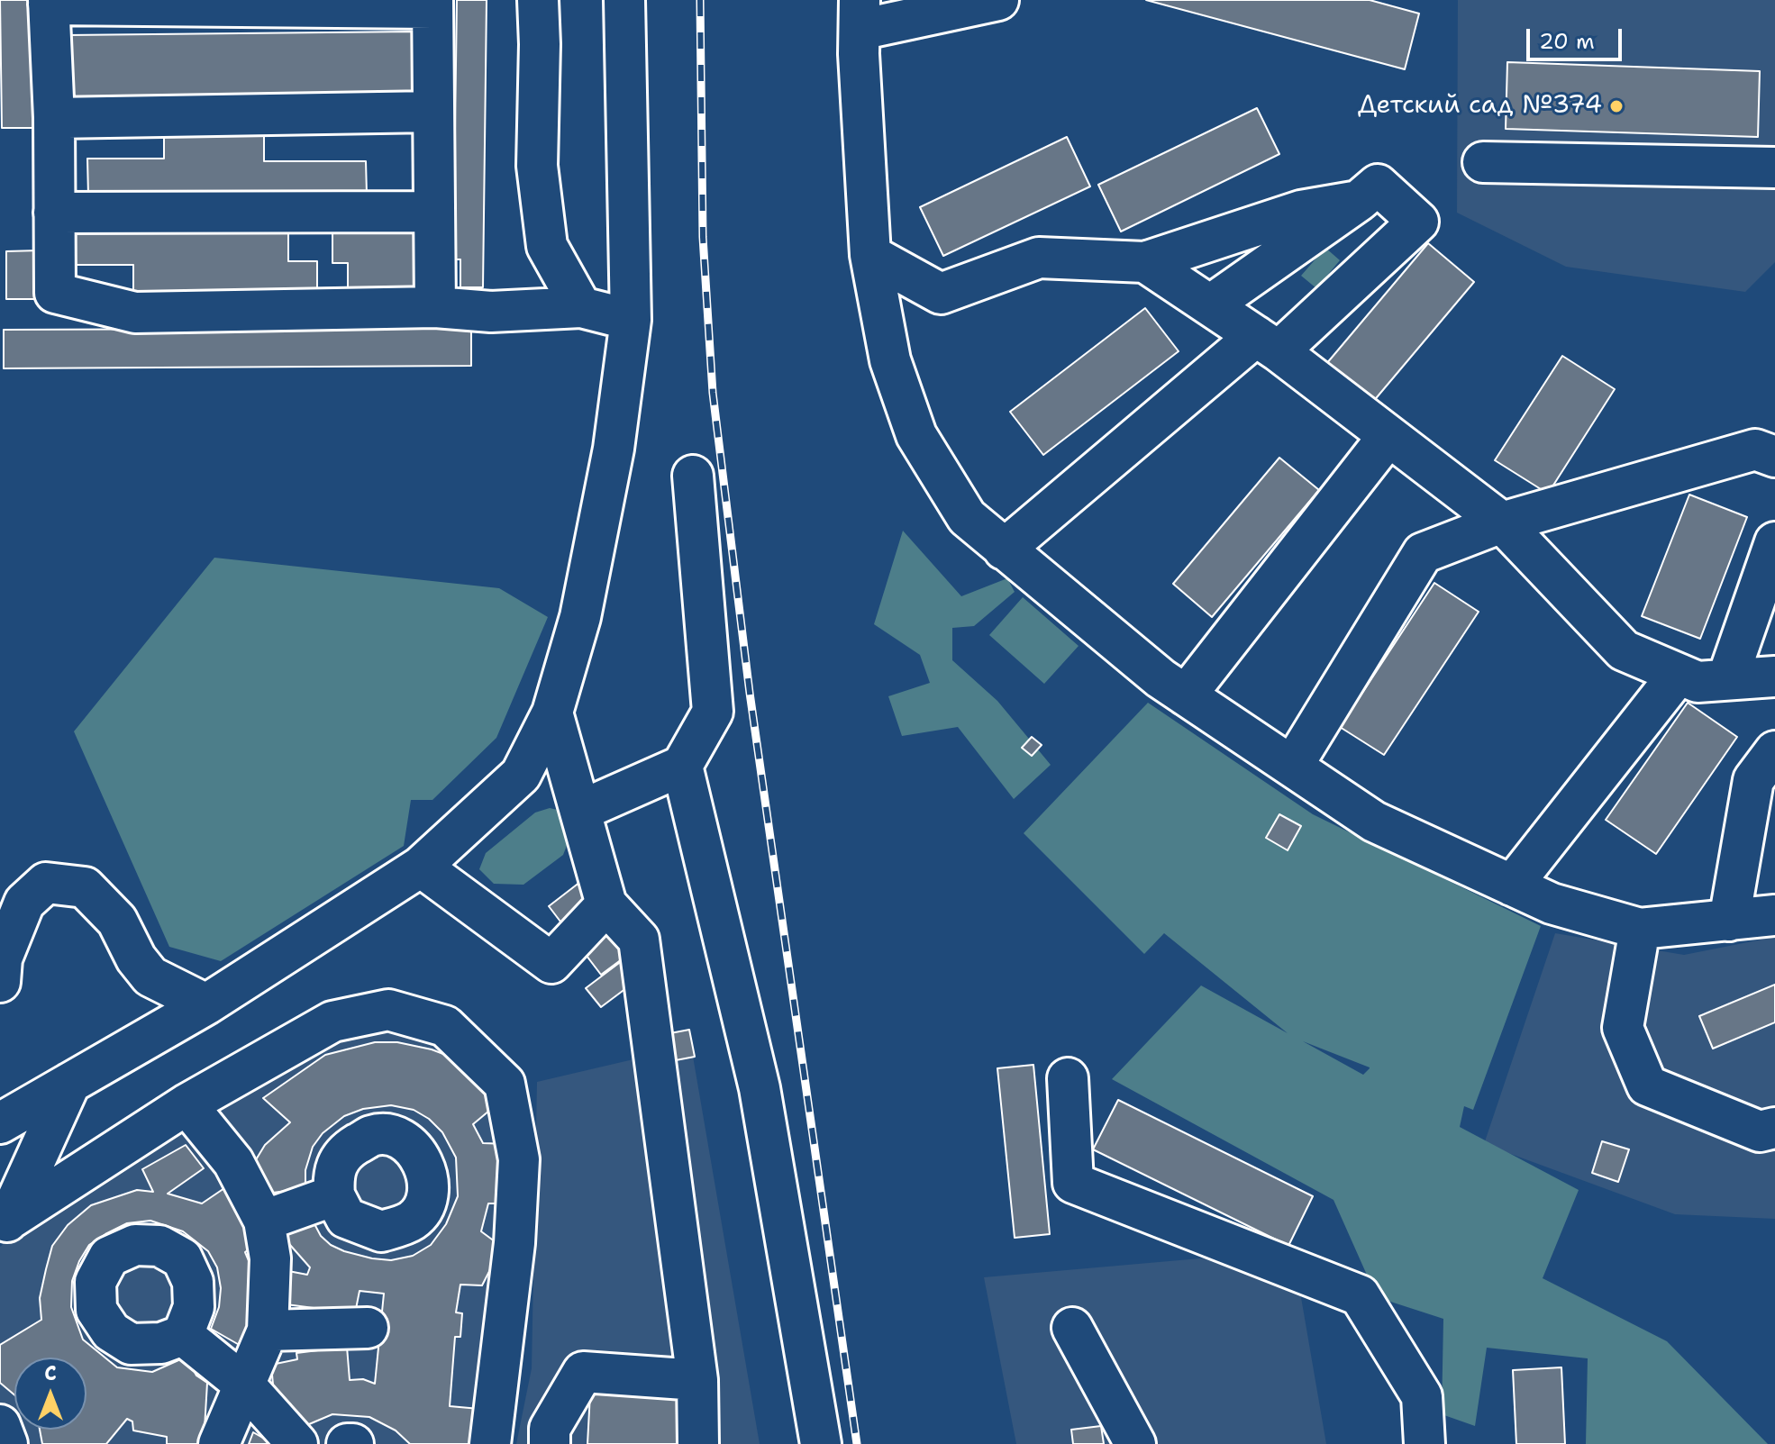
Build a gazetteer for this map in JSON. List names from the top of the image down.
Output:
{
  "places": ["Детский сад №374"],
  "scale_bar": "20 m",
  "north": "top"
}
